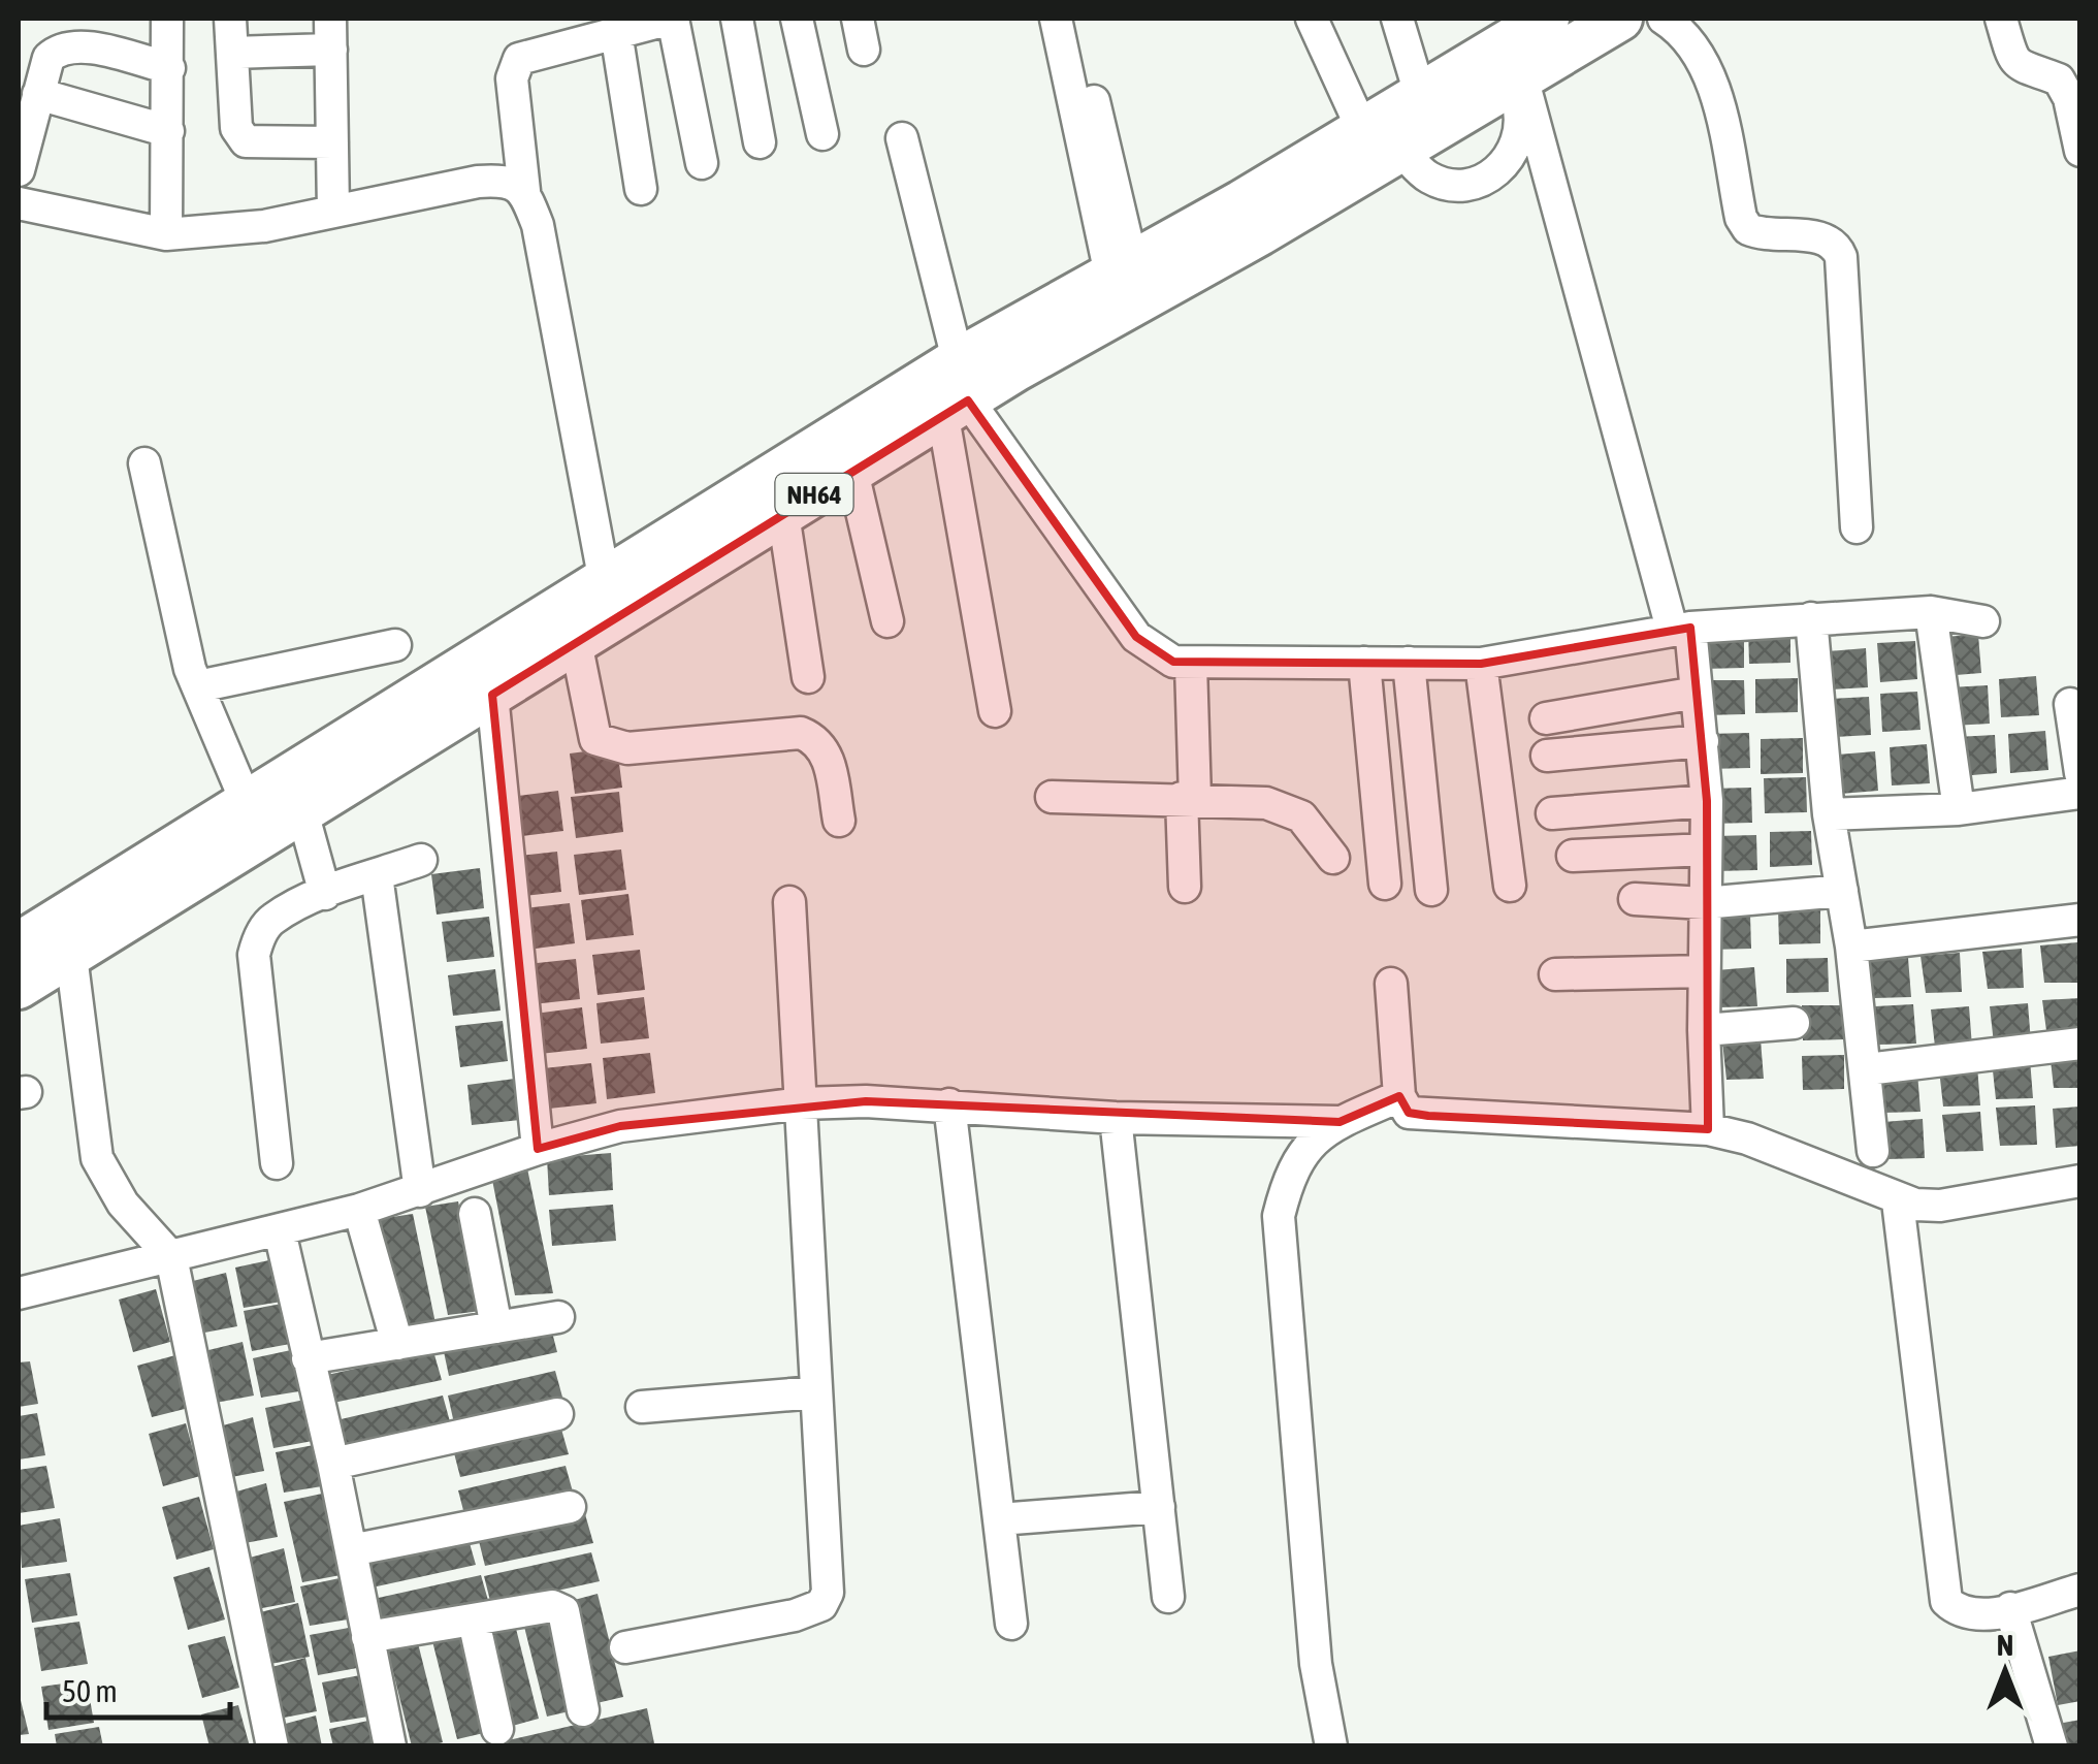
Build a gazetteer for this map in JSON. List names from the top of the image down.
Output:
{
  "streets": {
    "highway": ["NH64"]
  },
  "scale_bar": "50 m",
  "north": "top"
}
